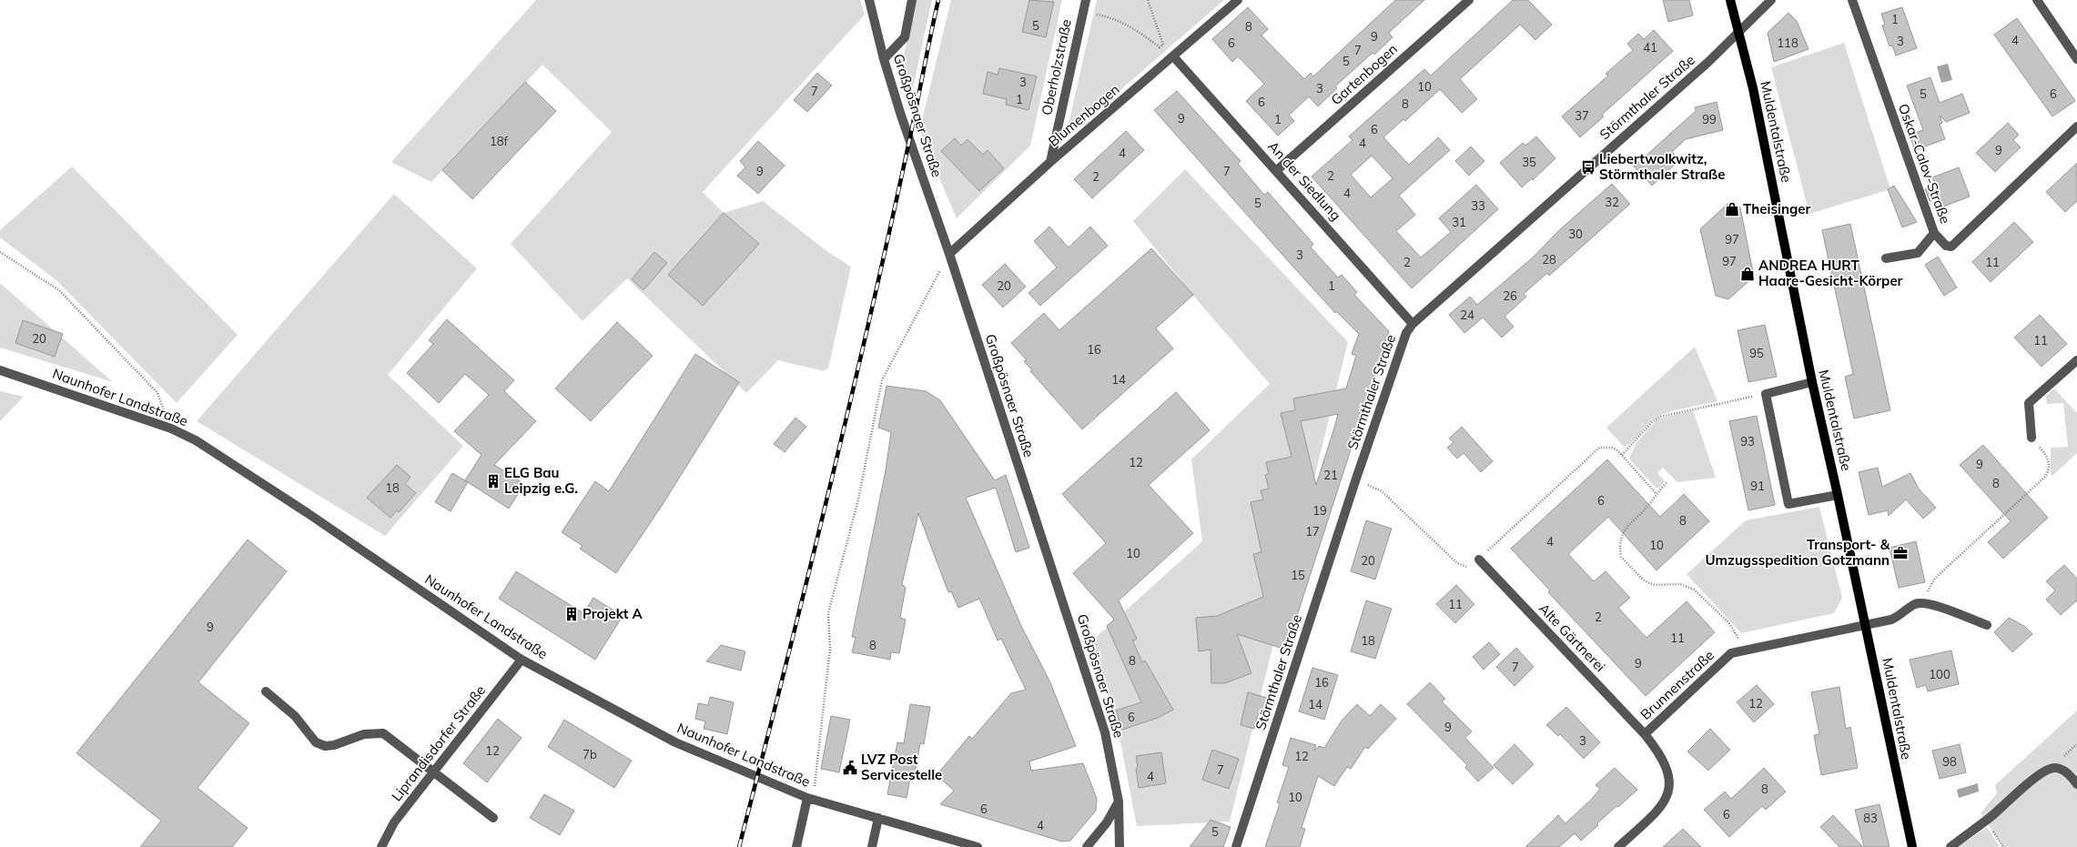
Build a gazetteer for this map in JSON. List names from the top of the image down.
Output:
{
  "streets": {
    "main road": ["Muldentalstraße"],
    "street": [
      "Oberholzstraße",
      "Gartenbogen",
      "Störmthaler Straße",
      "Großpösnaer Straße",
      "Blumenbogen",
      "Oskar-Calov-Straße",
      "An der Siedlung",
      "Naunhofer Landstraße",
      "Alte Gärtnerei",
      "Brunnenstraße",
      "Liprandisdorfer Straße"
    ]
  },
  "crossings": [
    ["Oberholzstraße", "Blumenbogen"],
    ["Gartenbogen", "An der Siedlung"],
    ["Störmthaler Straße", "Muldentalstraße"],
    ["Störmthaler Straße", "An der Siedlung"],
    ["Großpösnaer Straße", "Blumenbogen"],
    ["Blumenbogen", "An der Siedlung"],
    ["Muldentalstraße", "Brunnenstraße"],
    ["Naunhofer Landstraße", "Liprandisdorfer Straße"],
    ["Alte Gärtnerei", "Brunnenstraße"]
  ],
  "places": {
    "bus stop": ["Liebertwolkwitz, Störmthaler Straße"],
    "shop": ["Theisinger", "ANDREA HURT Haare-Gesicht-Körper"],
    "building": ["ELG Bau Leipzig e.G.", "Projekt A"],
    "office": ["Transport- & Umzugsspedition Gotzmann"],
    "public building": ["LVZ Post Servicestelle"]
  },
  "house_numbers": [
    "1",
    "5",
    "8",
    "9",
    "4",
    "3",
    "6",
    "118",
    "41",
    "7",
    "5",
    "3",
    "10",
    "3",
    "7",
    "5",
    "6",
    "1",
    "6",
    "8",
    "37",
    "9",
    "1",
    "99",
    "6",
    "18f",
    "4",
    "9",
    "4",
    "35",
    "9",
    "7",
    "2",
    "2",
    "4",
    "32",
    "5",
    "33",
    "31",
    "30",
    "97",
    "3",
    "28",
    "97",
    "2",
    "11",
    "20",
    "1",
    "26",
    "24",
    "20",
    "11",
    "16",
    "95",
    "14",
    "93",
    "12",
    "9",
    "21",
    "8",
    "91",
    "18",
    "6",
    "19",
    "8",
    "17",
    "4",
    "10",
    "10",
    "20",
    "15",
    "11",
    "2",
    "9",
    "11",
    "18",
    "8",
    "8",
    "9",
    "7",
    "100",
    "16",
    "12",
    "14",
    "6",
    "9",
    "3",
    "12",
    "7b",
    "12",
    "98",
    "7",
    "4",
    "8",
    "10",
    "6",
    "6",
    "83",
    "4",
    "5"
  ]
}
